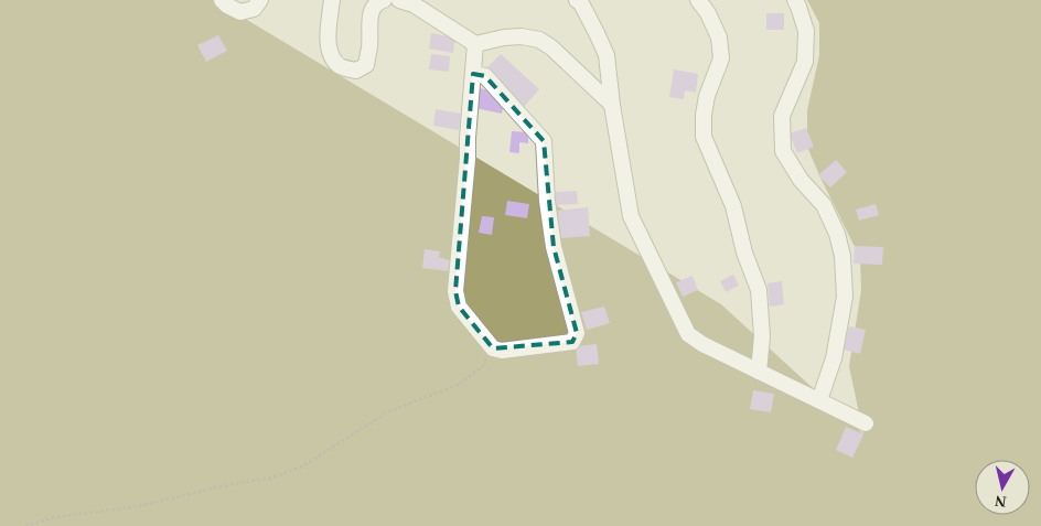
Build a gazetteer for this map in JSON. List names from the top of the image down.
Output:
{
  "north": "bottom"
}
